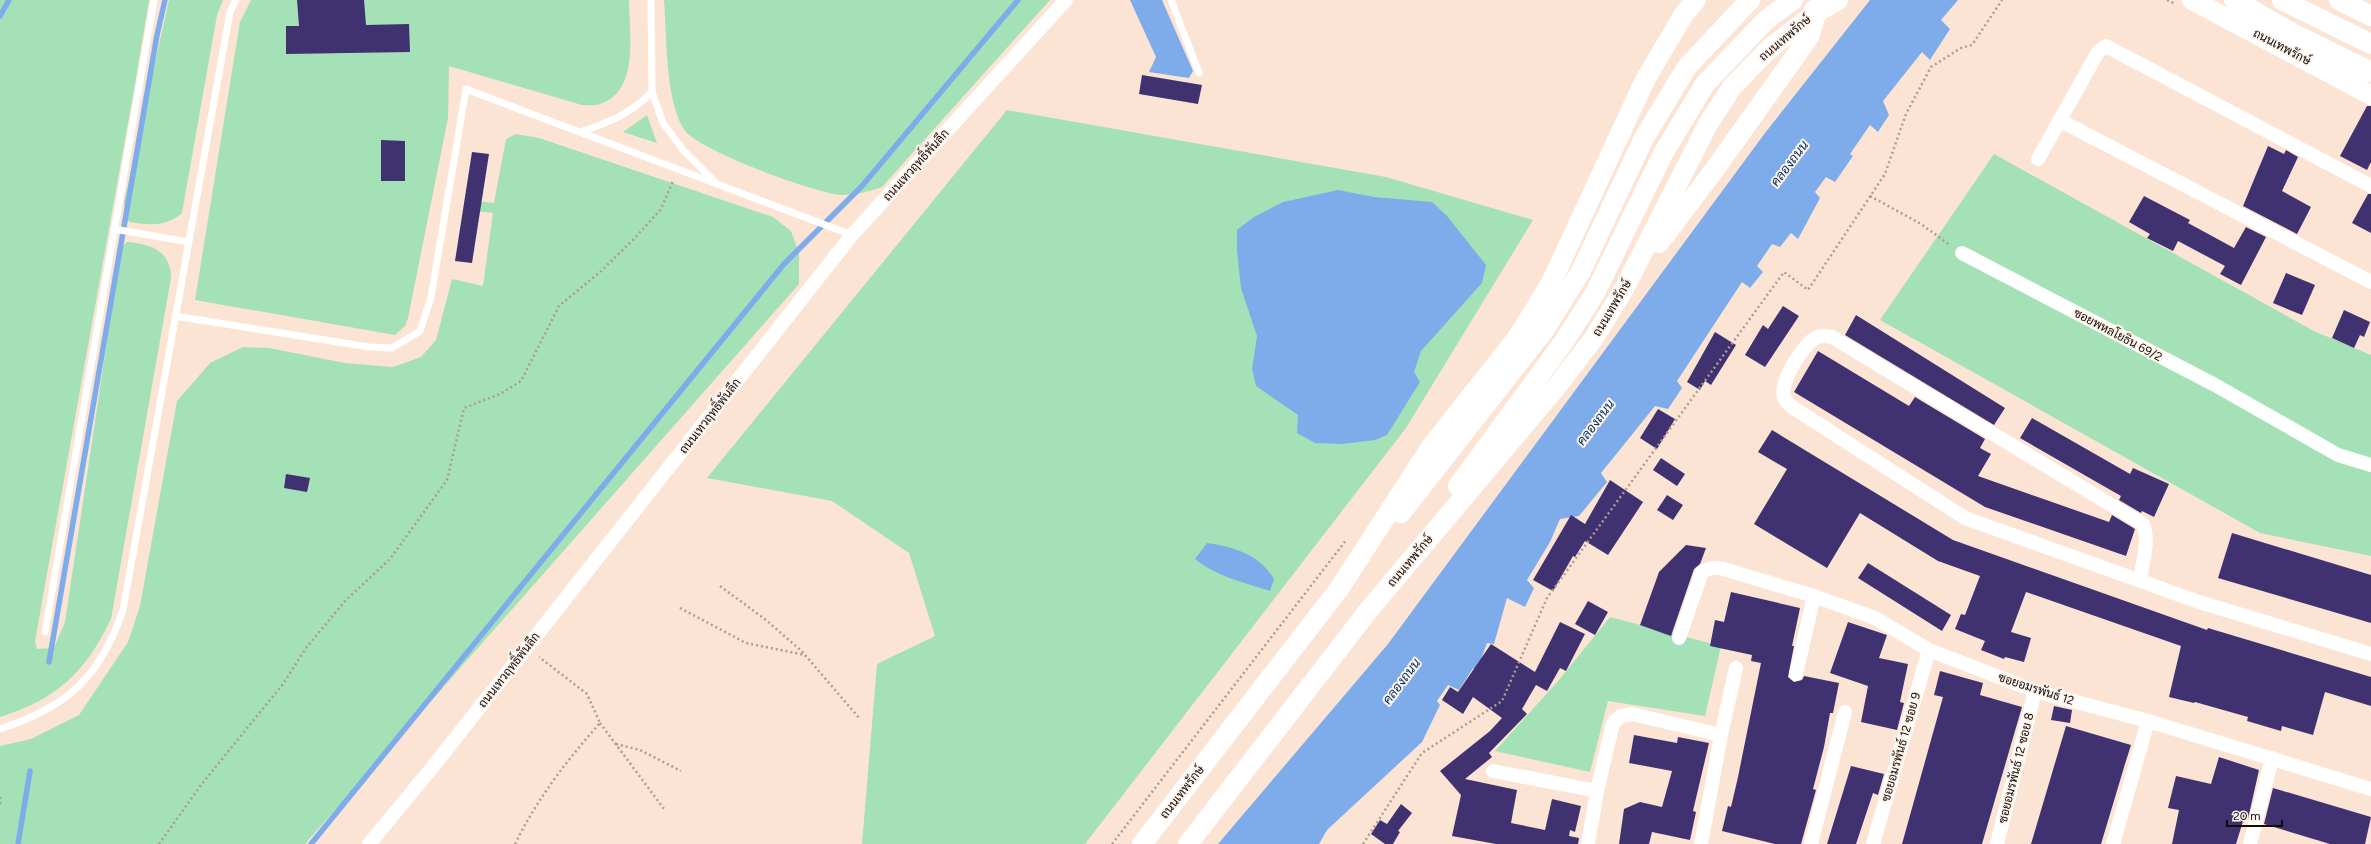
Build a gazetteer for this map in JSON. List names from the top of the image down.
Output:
{
  "streets": {
    "main road": ["ถนนเทพรักษ์"],
    "street": [
      "ถนนเทวฤทธิ์พันลึก",
      "ซอยพหลโยธิน 69/2",
      "ซอยอมรพันธ์ 12",
      "ซอยอมรพันธ์ 12 ซอย 9",
      "ซอยอมรพันธ์ 12 ซอย 8"
    ]
  },
  "crossings": [
    ["ซอยอมรพันธ์ 12", "ซอยอมรพันธ์ 12 ซอย 9"],
    ["ซอยอมรพันธ์ 12", "ซอยอมรพันธ์ 12 ซอย 8"]
  ],
  "water": ["คลองถนน"],
  "scale_bar": "20 m"
}
